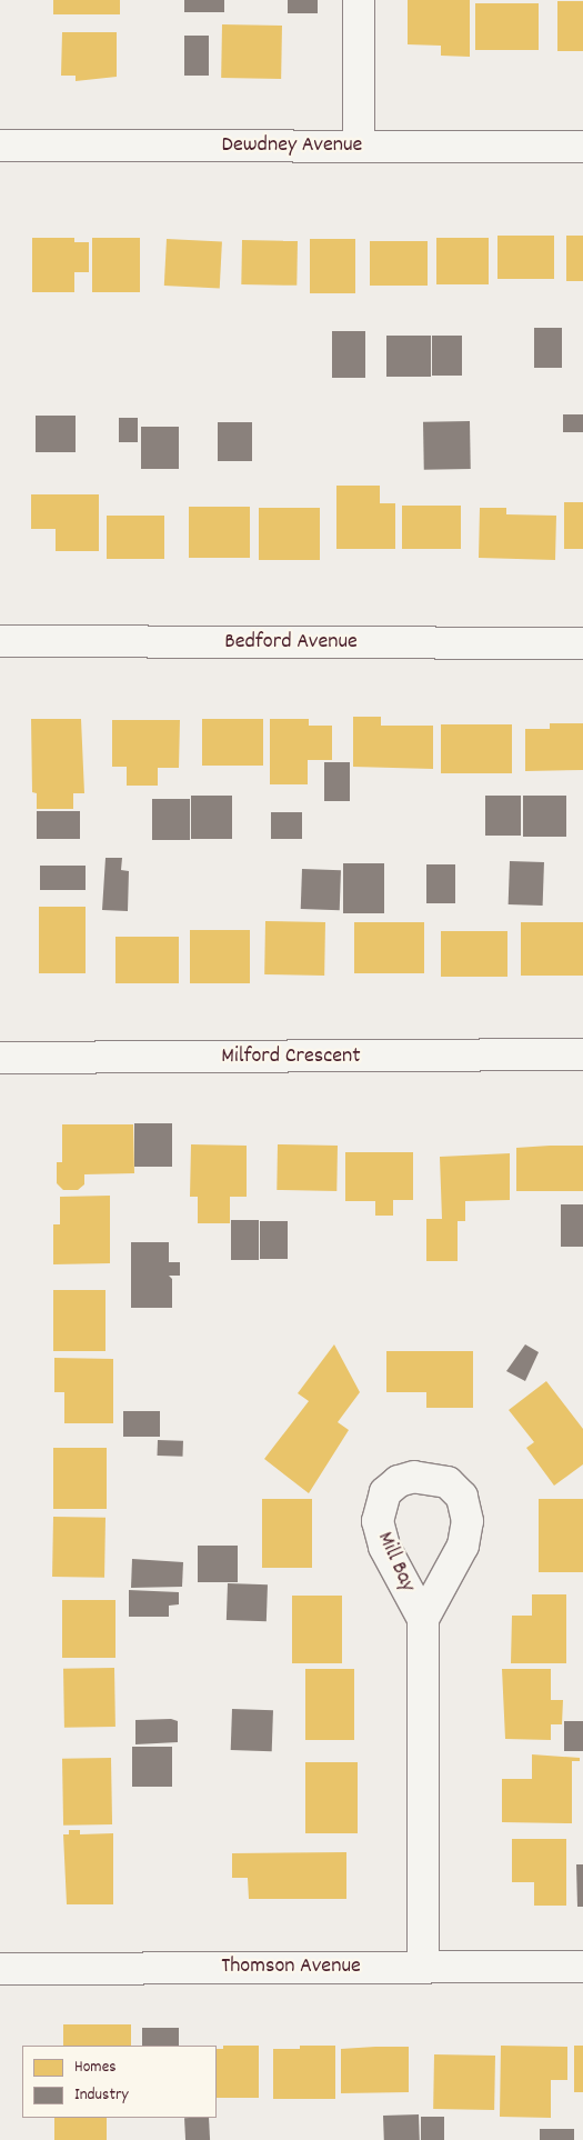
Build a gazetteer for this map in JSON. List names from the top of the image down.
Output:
{
  "streets": {
    "street": [
      "Dewdney Avenue",
      "Bedford Avenue",
      "Milford Crescent",
      "Mill Bay",
      "Thomson Avenue"
    ]
  },
  "crossings": [
    ["Mill Bay", "Thomson Avenue"]
  ],
  "legend": ["Homes", "Industry"]
}
